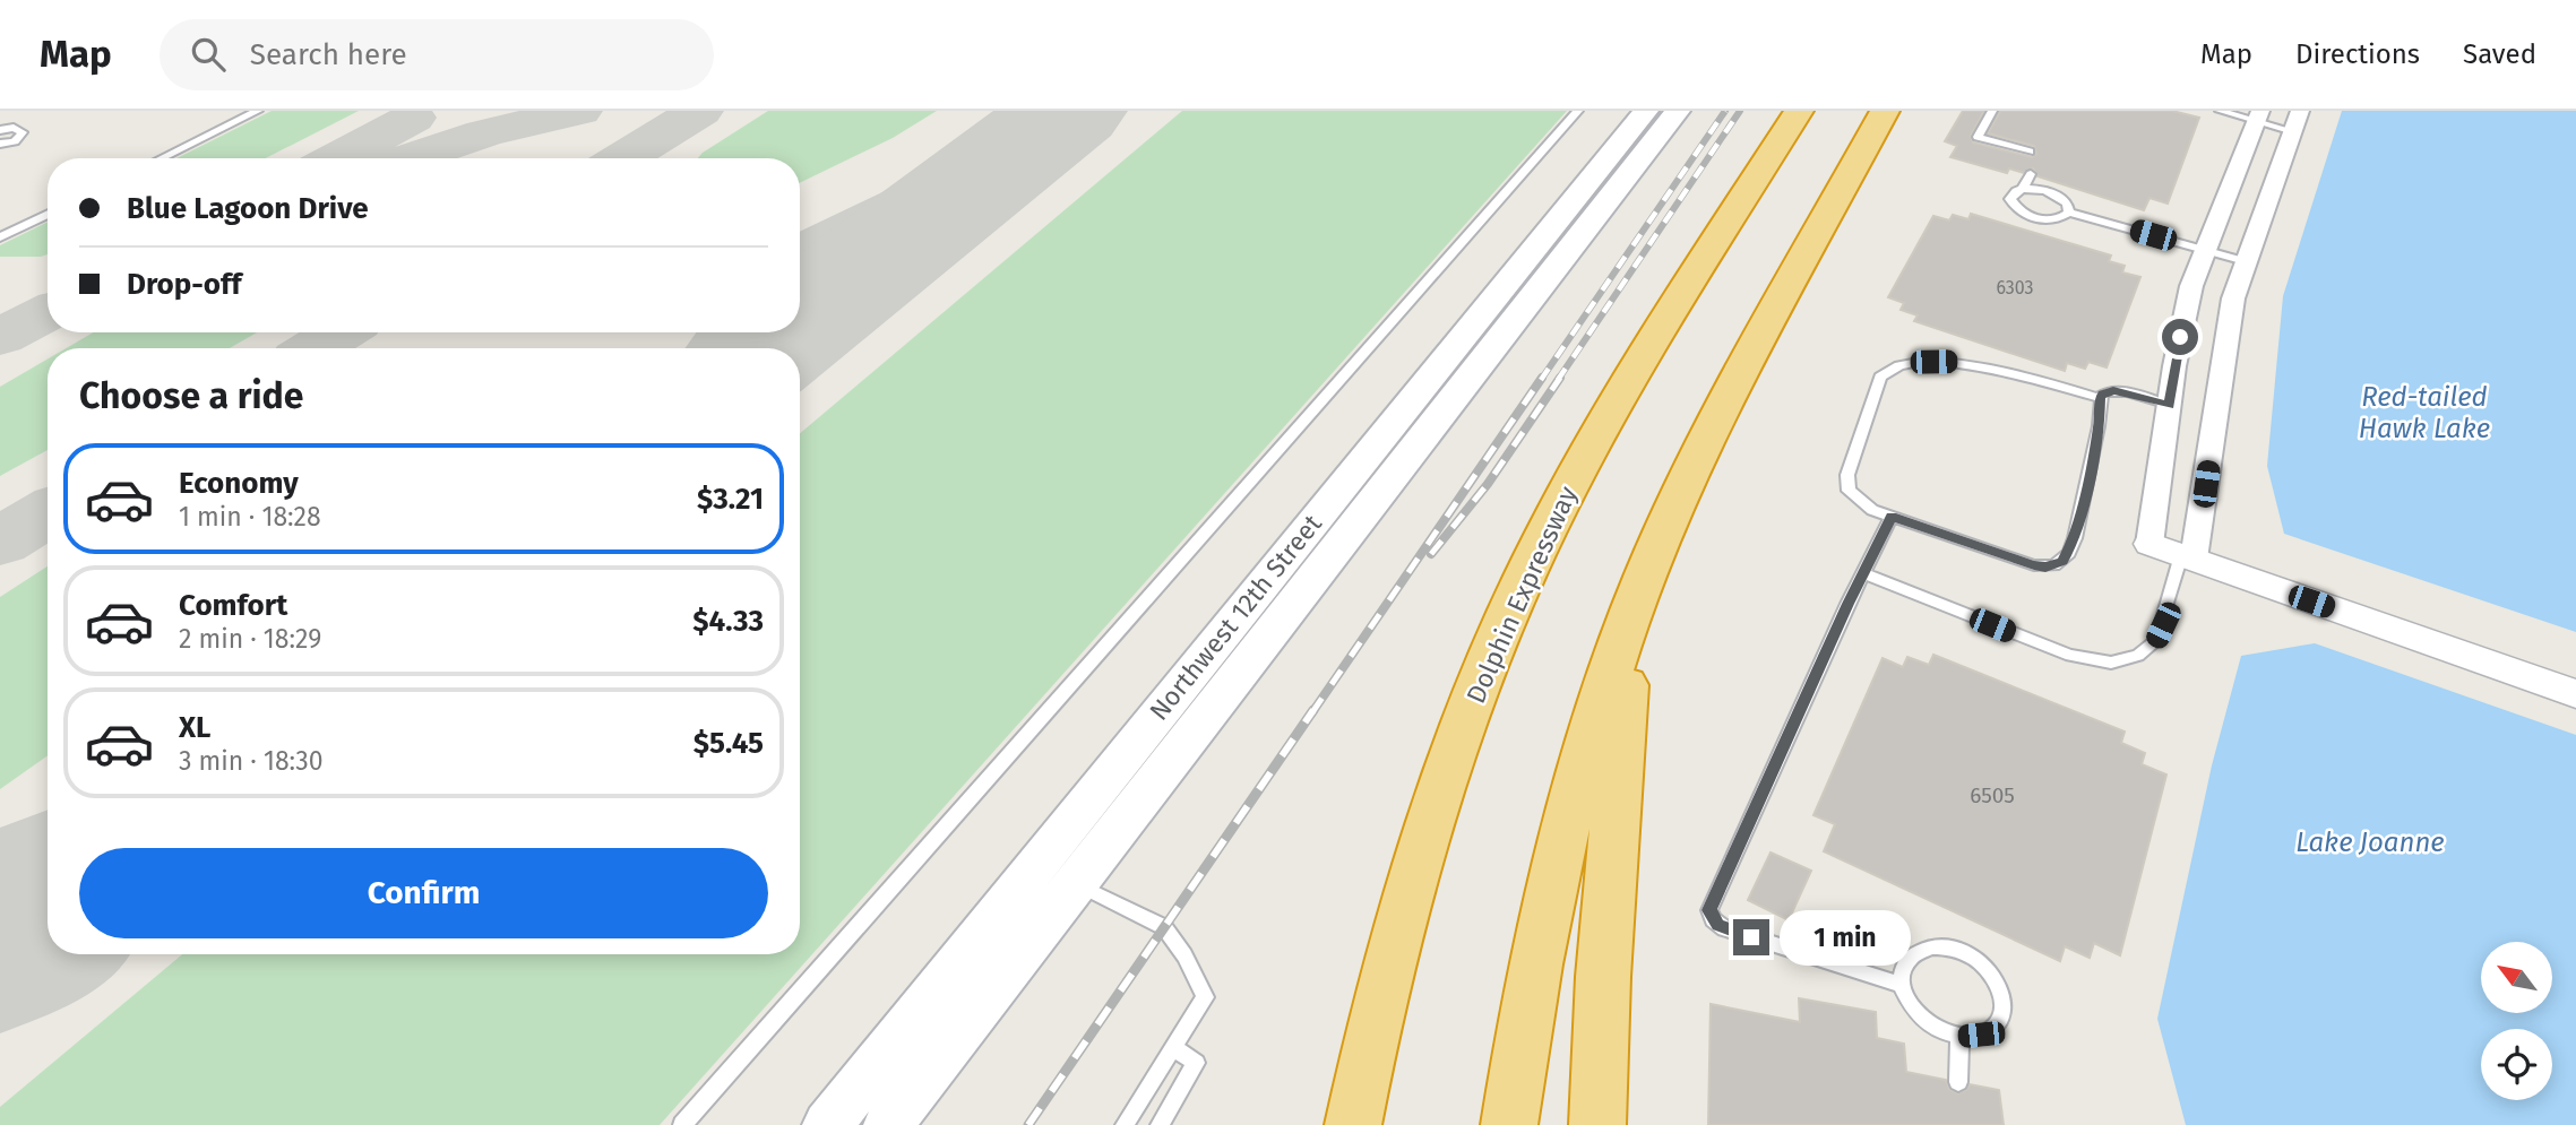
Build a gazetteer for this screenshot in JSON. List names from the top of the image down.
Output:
{
  "streets": {
    "highway": ["Dolphin Expressway"],
    "main road": ["Northwest 12th Street"]
  },
  "water": ["Red-tailed Hawk Lake", "Lake Joanne"],
  "house_numbers": ["6303", "6505"],
  "north": "top left",
  "page": {
    "header": "Map",
    "search": "Search here",
    "nav": ["Map", "Directions", "Saved"],
    "banner": ["Blue Lagoon Drive", "Drop-off"],
    "heading": "Choose a ride",
    "list": [
      {
        "name": "Economy",
        "note": "1 min · 18:28",
        "value": "$3.21"
      },
      {
        "name": "Comfort",
        "note": "2 min · 18:29",
        "value": "$4.33"
      },
      {
        "name": "XL",
        "note": "3 min · 18:30",
        "value": "$5.45"
      }
    ],
    "buttons": "Confirm",
    "bubble": "1 min"
  }
}
